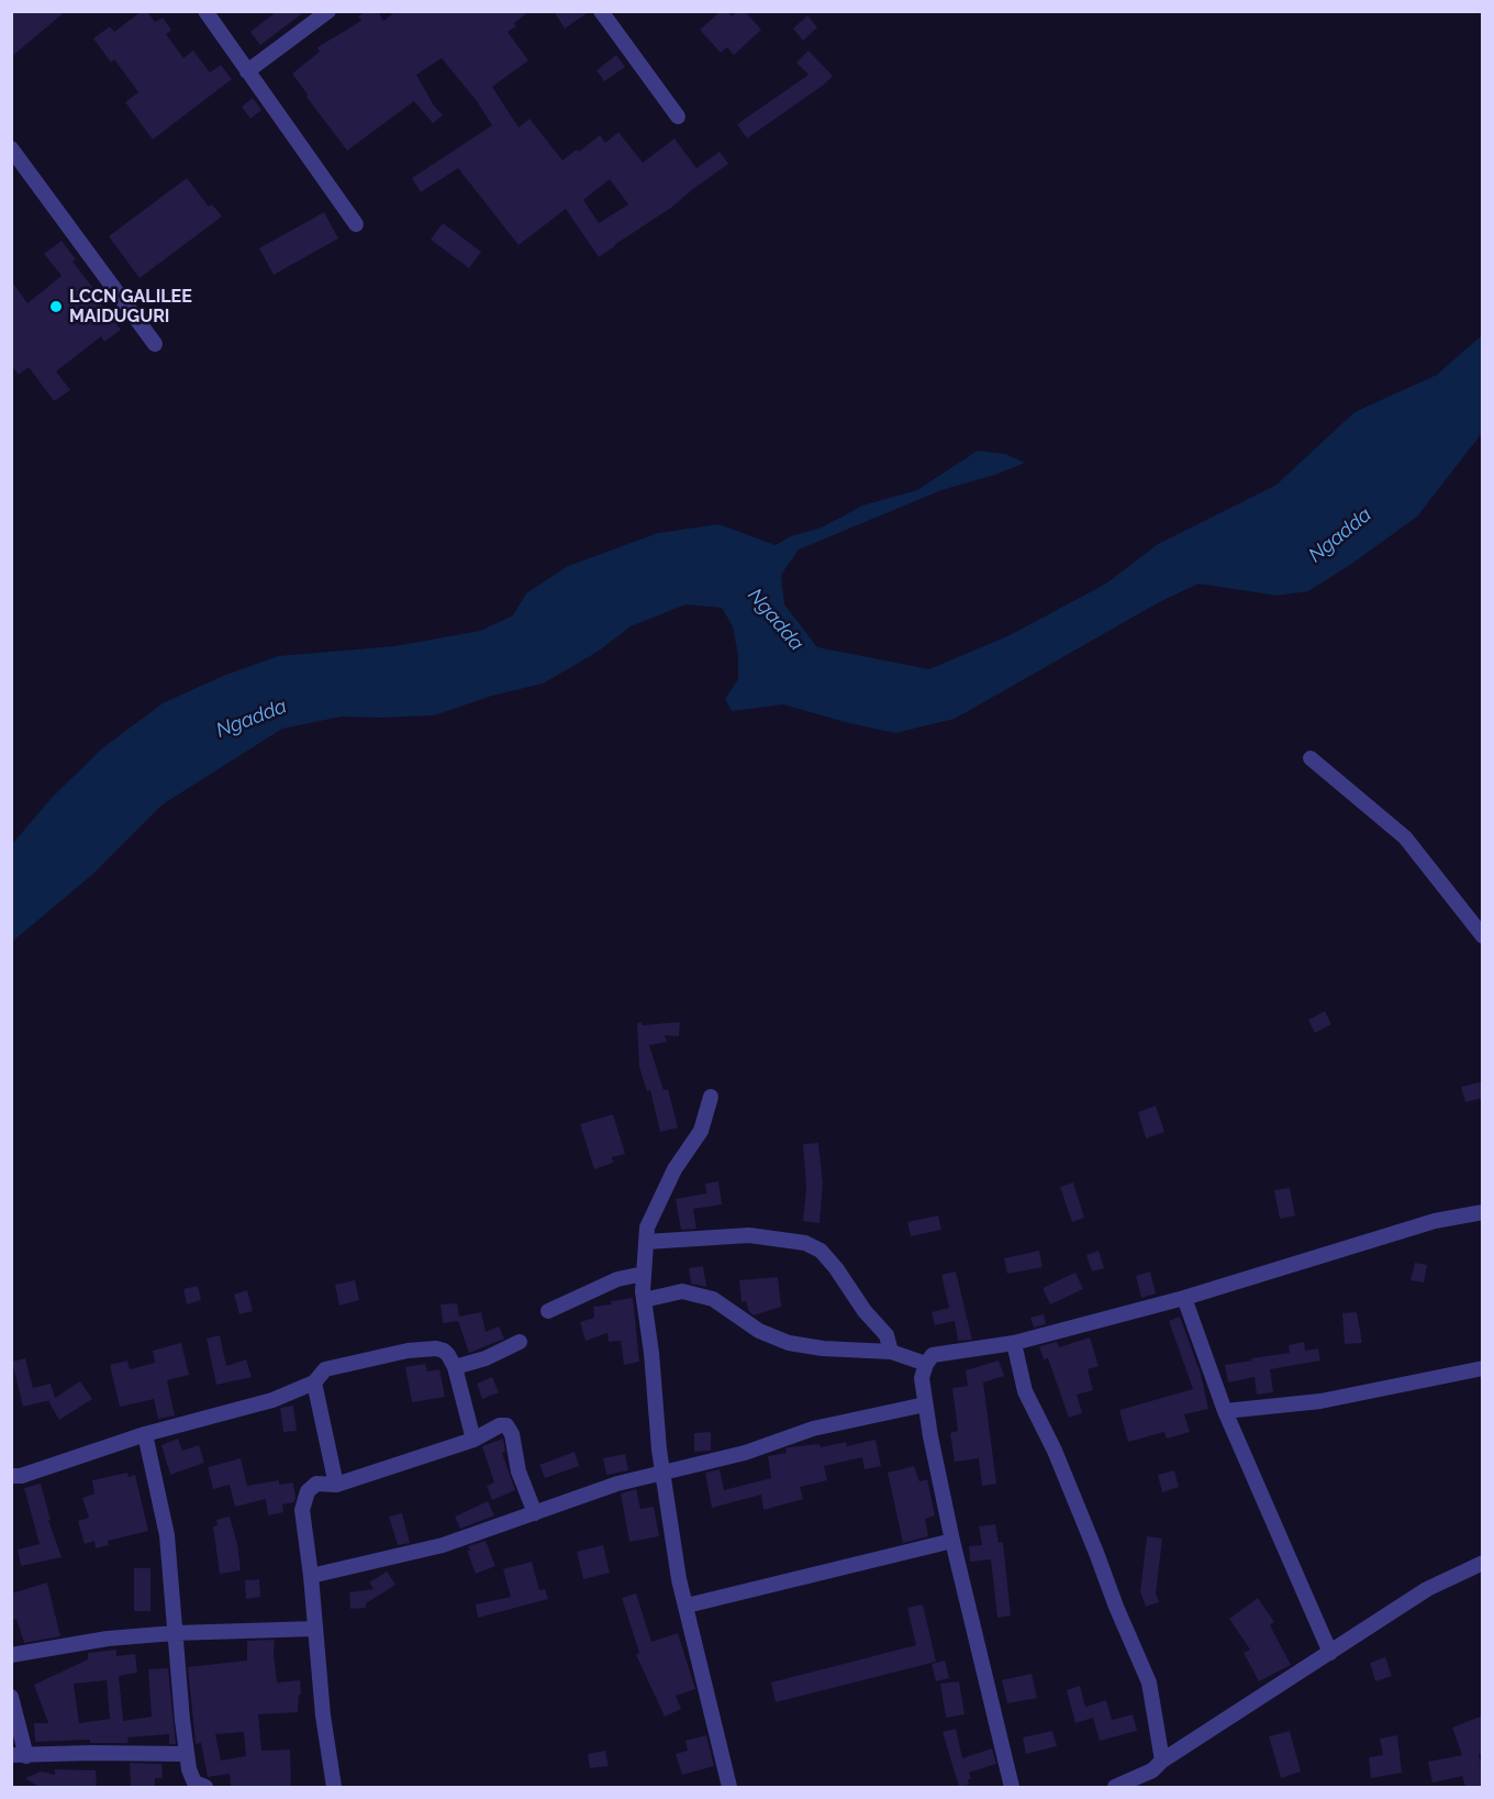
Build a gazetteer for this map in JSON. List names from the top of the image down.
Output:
{
  "water": ["Ngadda"],
  "places": ["LCCN GALILEE MAIDUGURI"]
}
